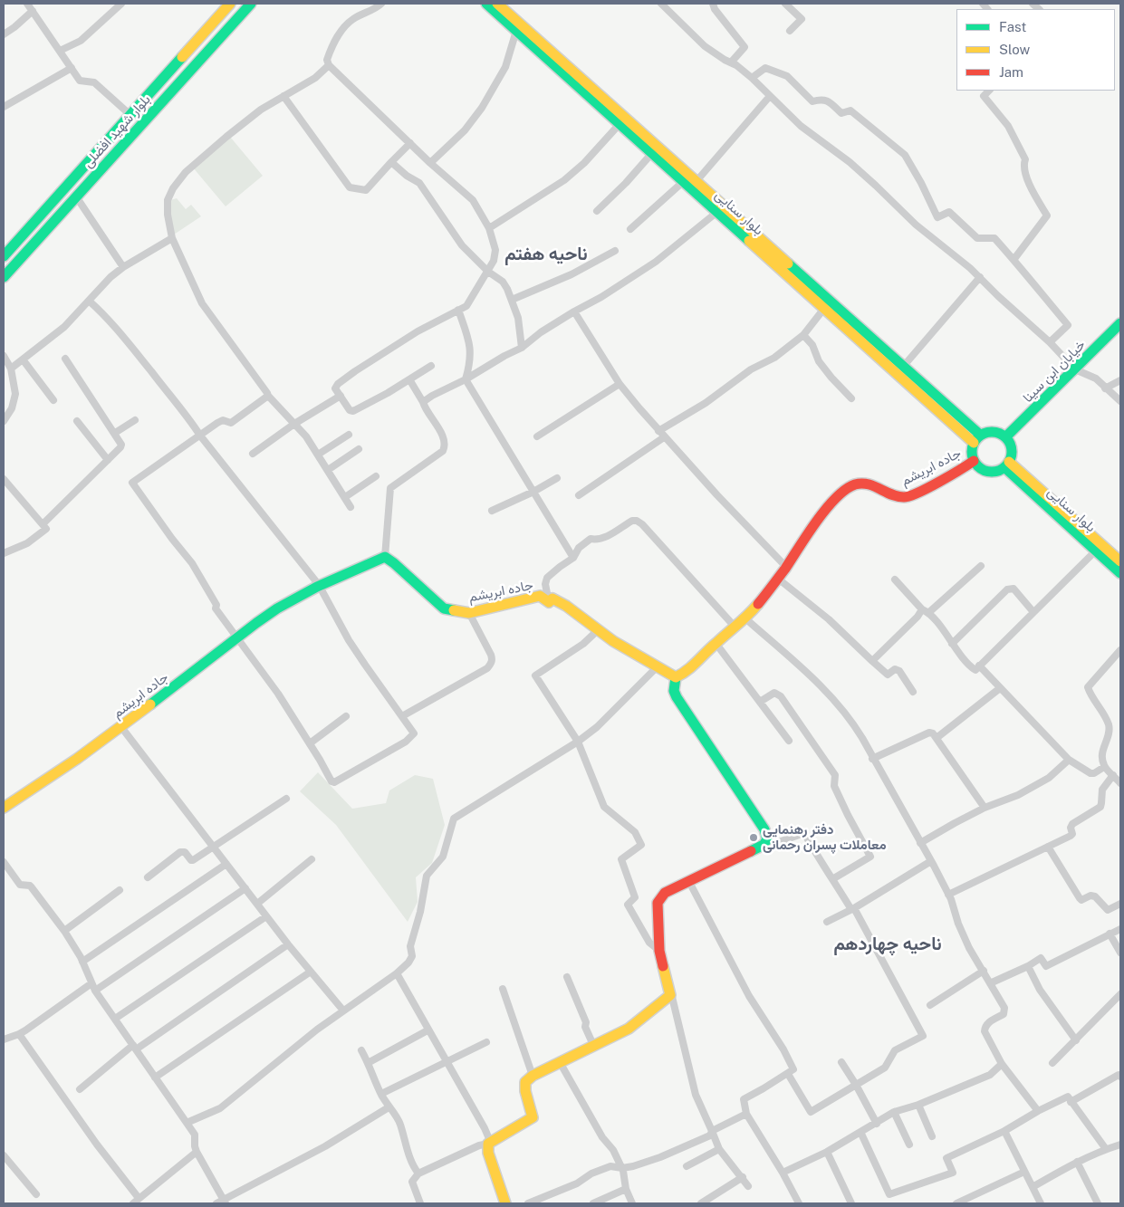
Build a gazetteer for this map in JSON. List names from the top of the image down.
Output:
{
  "streets": {
    "main road": [
      "بلوار شهید افضلی",
      "بلوار سنایی",
      "خیابان ابن سینا",
      "جاده ابریشم"
    ]
  },
  "crossings": [
    ["بلوار سنایی", "خیابان ابن سینا"],
    ["بلوار سنایی", "جاده ابریشم"],
    ["خیابان ابن سینا", "جاده ابریشم"]
  ],
  "districts": ["ناحیه هفتم", "ناحیه چهاردهم"],
  "places": ["دفتر رهنمایی معاملات پسران رحمانی"],
  "legend": ["Fast", "Slow", "Jam"]
}
